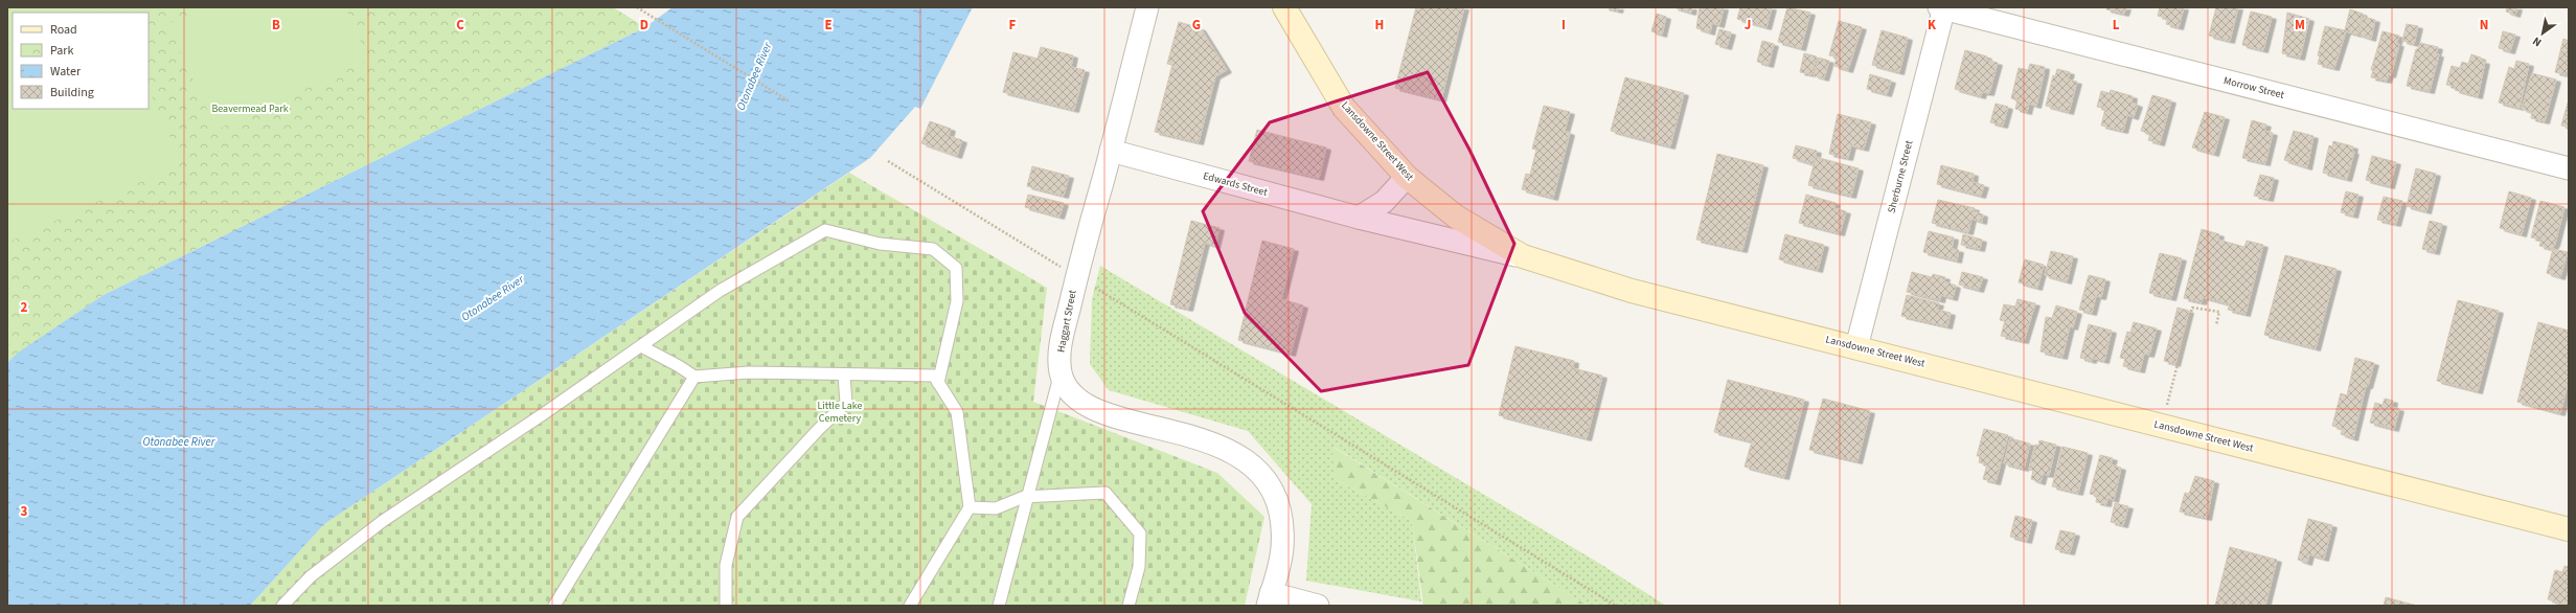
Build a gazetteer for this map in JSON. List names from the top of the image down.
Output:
{
  "streets": {
    "main road": ["Lansdowne Street West"],
    "street": [
      "Morrow Street",
      "Sherburne Street",
      "Edwards Street",
      "Haggart Street"
    ]
  },
  "crossings": [
    ["Morrow Street", "Sherburne Street"],
    ["Lansdowne Street West", "Sherburne Street"],
    ["Lansdowne Street West", "Edwards Street"],
    ["Edwards Street", "Haggart Street"]
  ],
  "water": ["Otonabee River"],
  "parks": ["Beavermead Park", "Little Lake Cemetery"],
  "legend": [
    "Road",
    "Park",
    "Water",
    "Building"
  ],
  "north": "bottom left",
  "grid": {
    "columns": [
      "B",
      "C",
      "D",
      "E",
      "F",
      "G",
      "H",
      "I",
      "J",
      "K",
      "L",
      "M",
      "N"
    ],
    "rows": ["2", "3"]
  }
}
